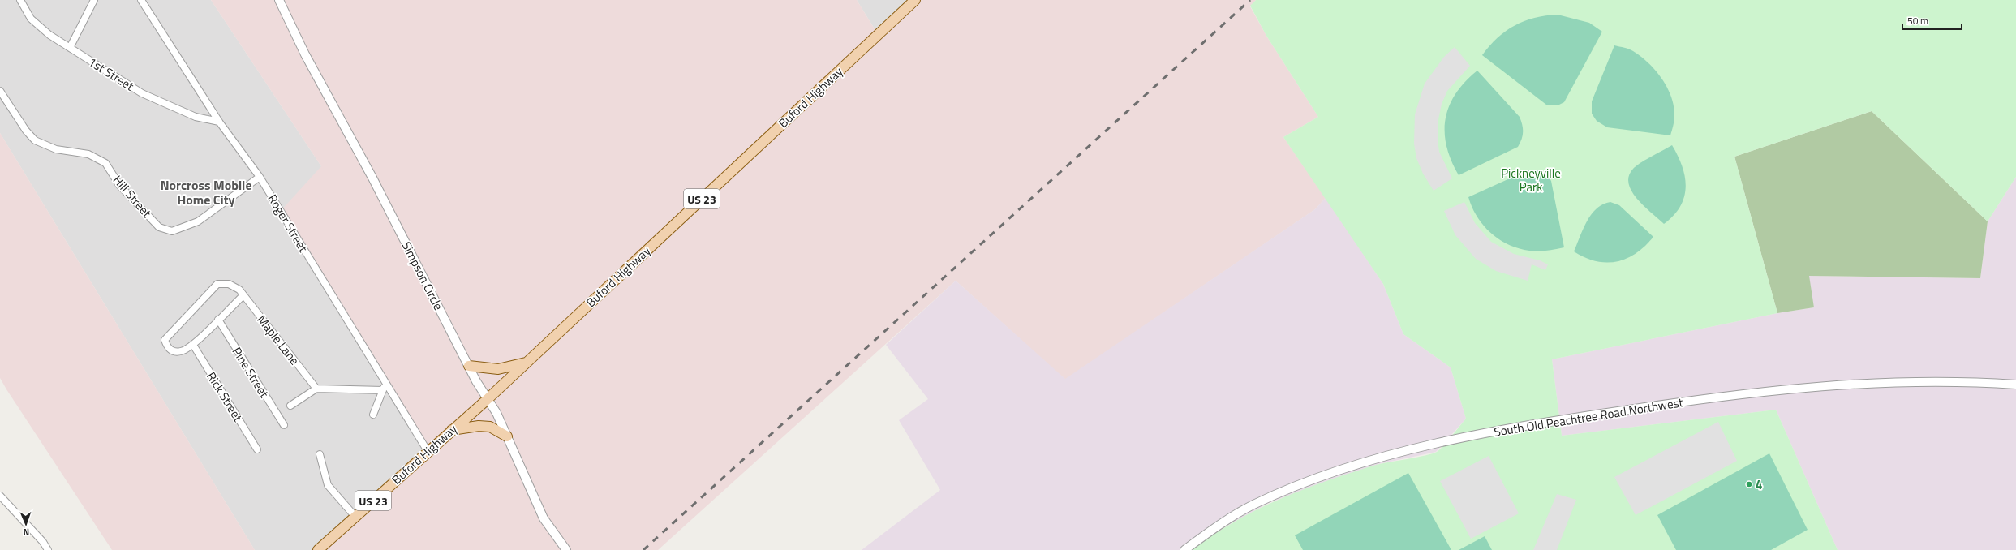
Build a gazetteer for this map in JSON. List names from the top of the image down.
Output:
{
  "streets": {
    "main road": ["Buford Highway", "US 23"],
    "street": [
      "1st Street",
      "Hill Street",
      "Roger Street",
      "Simpson Circle",
      "Maple Lane",
      "Pine Street",
      "Rick Street",
      "South Old Peachtree Road Northwest"
    ]
  },
  "crossings": [
    ["1st Street", "Roger Street"],
    ["Buford Highway", "Roger Street"],
    ["Buford Highway", "Simpson Circle"],
    ["Hill Street", "Roger Street"],
    ["Maple Lane", "Rick Street"]
  ],
  "districts": ["Norcross Mobile Home City"],
  "parks": ["Pickneyville Park"],
  "places": ["4"],
  "scale_bar": "50 m",
  "north": "bottom"
}
